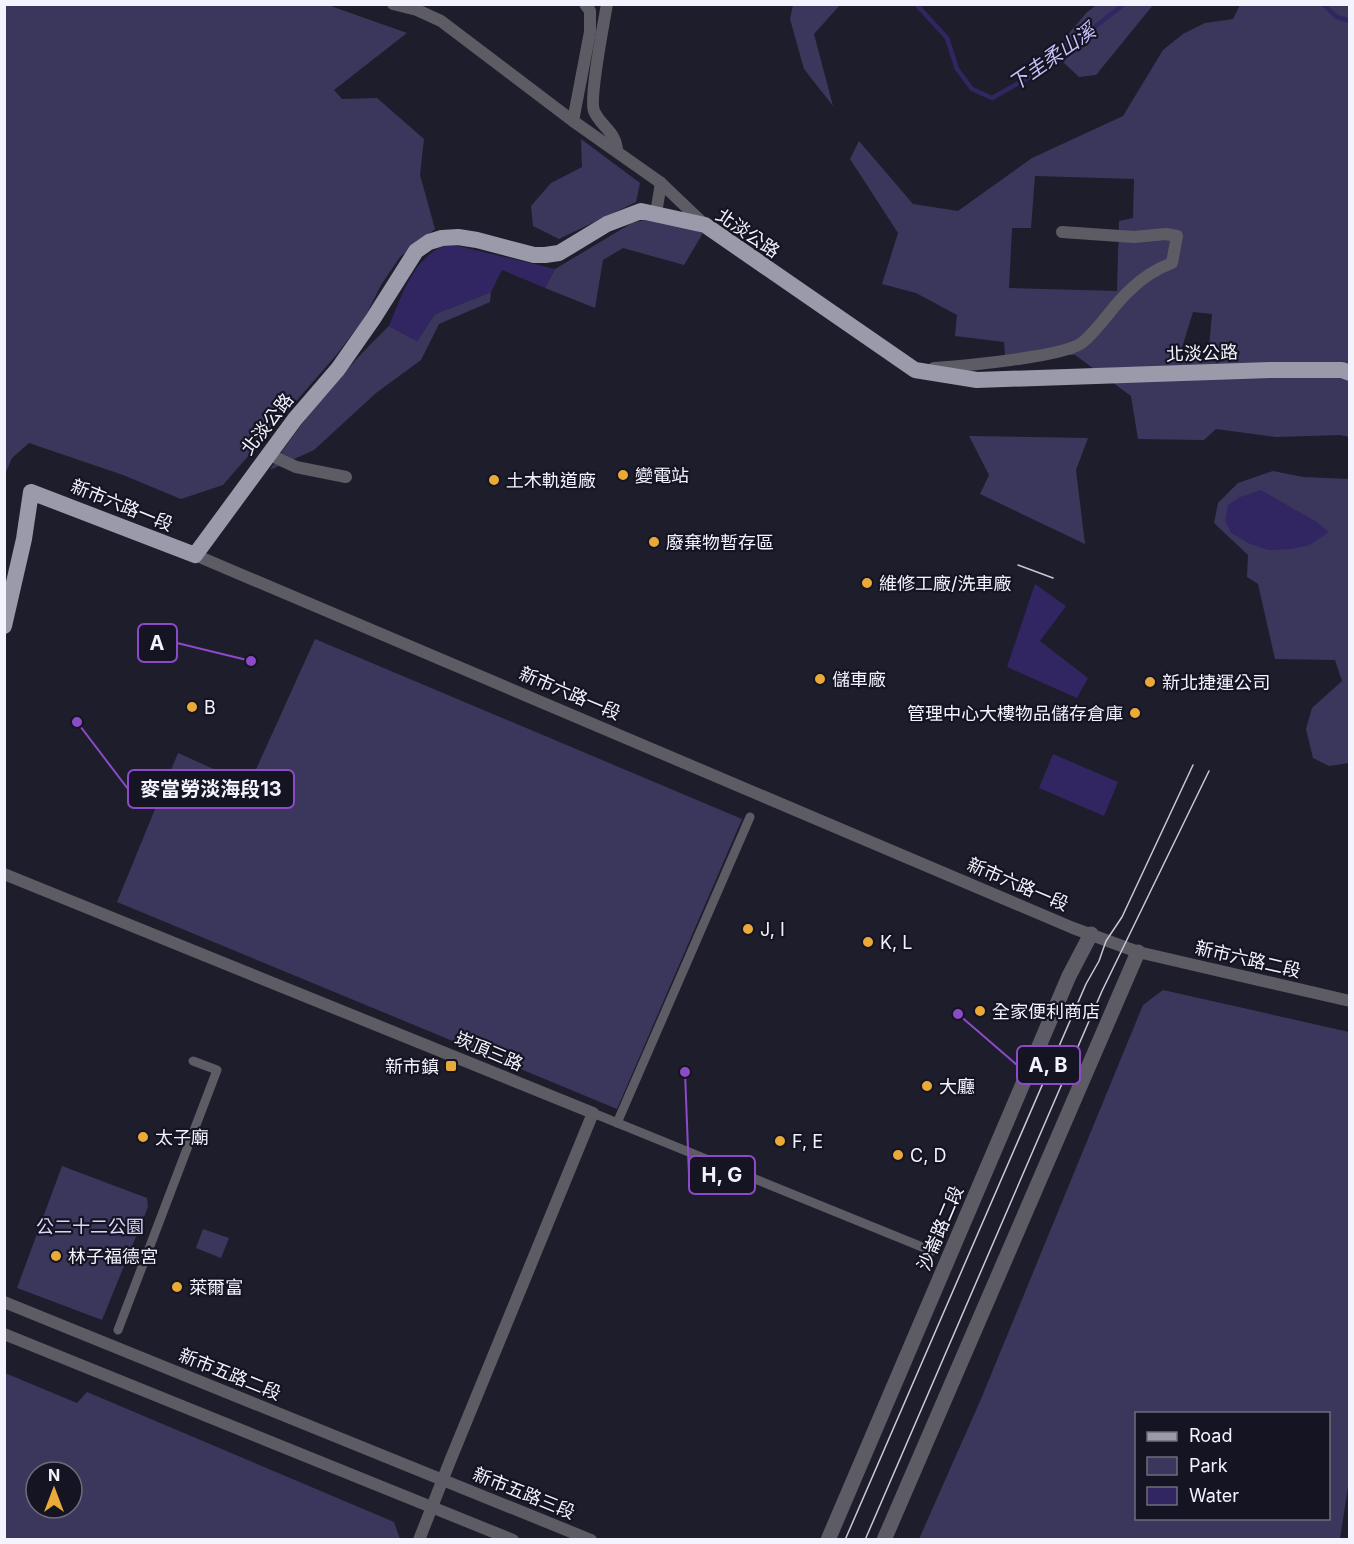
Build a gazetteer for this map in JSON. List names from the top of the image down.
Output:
{
  "streets": {
    "main road": ["北淡公路", "新市六路一段"],
    "street": [
      "新市六路二段",
      "崁頂三路",
      "沙崙路二段",
      "新市五路二段",
      "新市五路三段"
    ]
  },
  "crossings": [
    ["北淡公路", "新市六路一段"],
    ["新市六路一段", "新市六路二段"],
    ["新市六路一段", "沙崙路二段"],
    ["新市五路二段", "新市五路三段"]
  ],
  "water": ["下圭柔山溪"],
  "parks": ["公二十二公園"],
  "places": {
    "other": [
      "變電站",
      "土木軌道廠",
      "廢棄物暫存區",
      "維修工廠/洗車廠",
      "A",
      "儲車廠",
      "新北捷運公司",
      "B",
      "管理中心大樓物品儲存倉庫",
      "麥當勞淡海段13",
      "J, I",
      "K, L",
      "全家便利商店",
      "A, B",
      "H, G",
      "大廳",
      "太子廟",
      "F, E",
      "C, D",
      "林子福德宮",
      "萊爾富"
    ],
    "transit": ["新市鎮"]
  },
  "legend": ["Road", "Park", "Water"],
  "north": "top"
}
